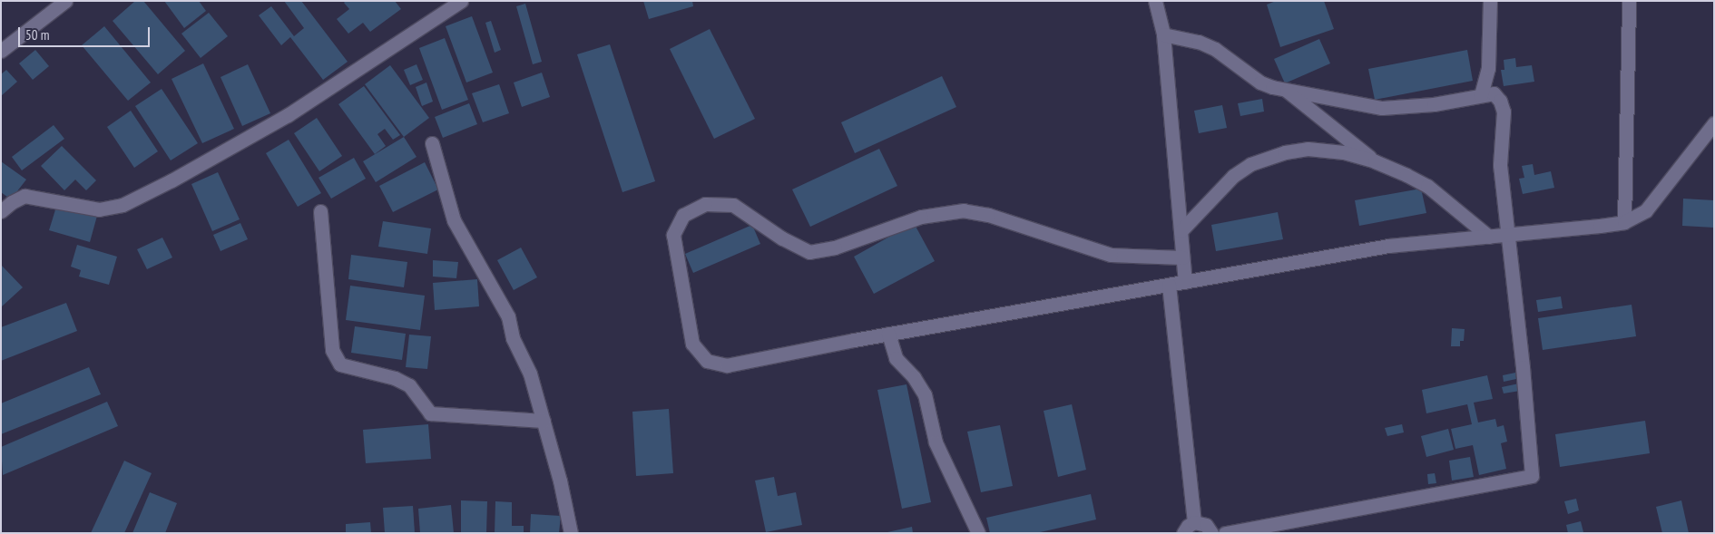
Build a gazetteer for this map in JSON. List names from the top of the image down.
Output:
{
  "scale_bar": "50 m"
}
